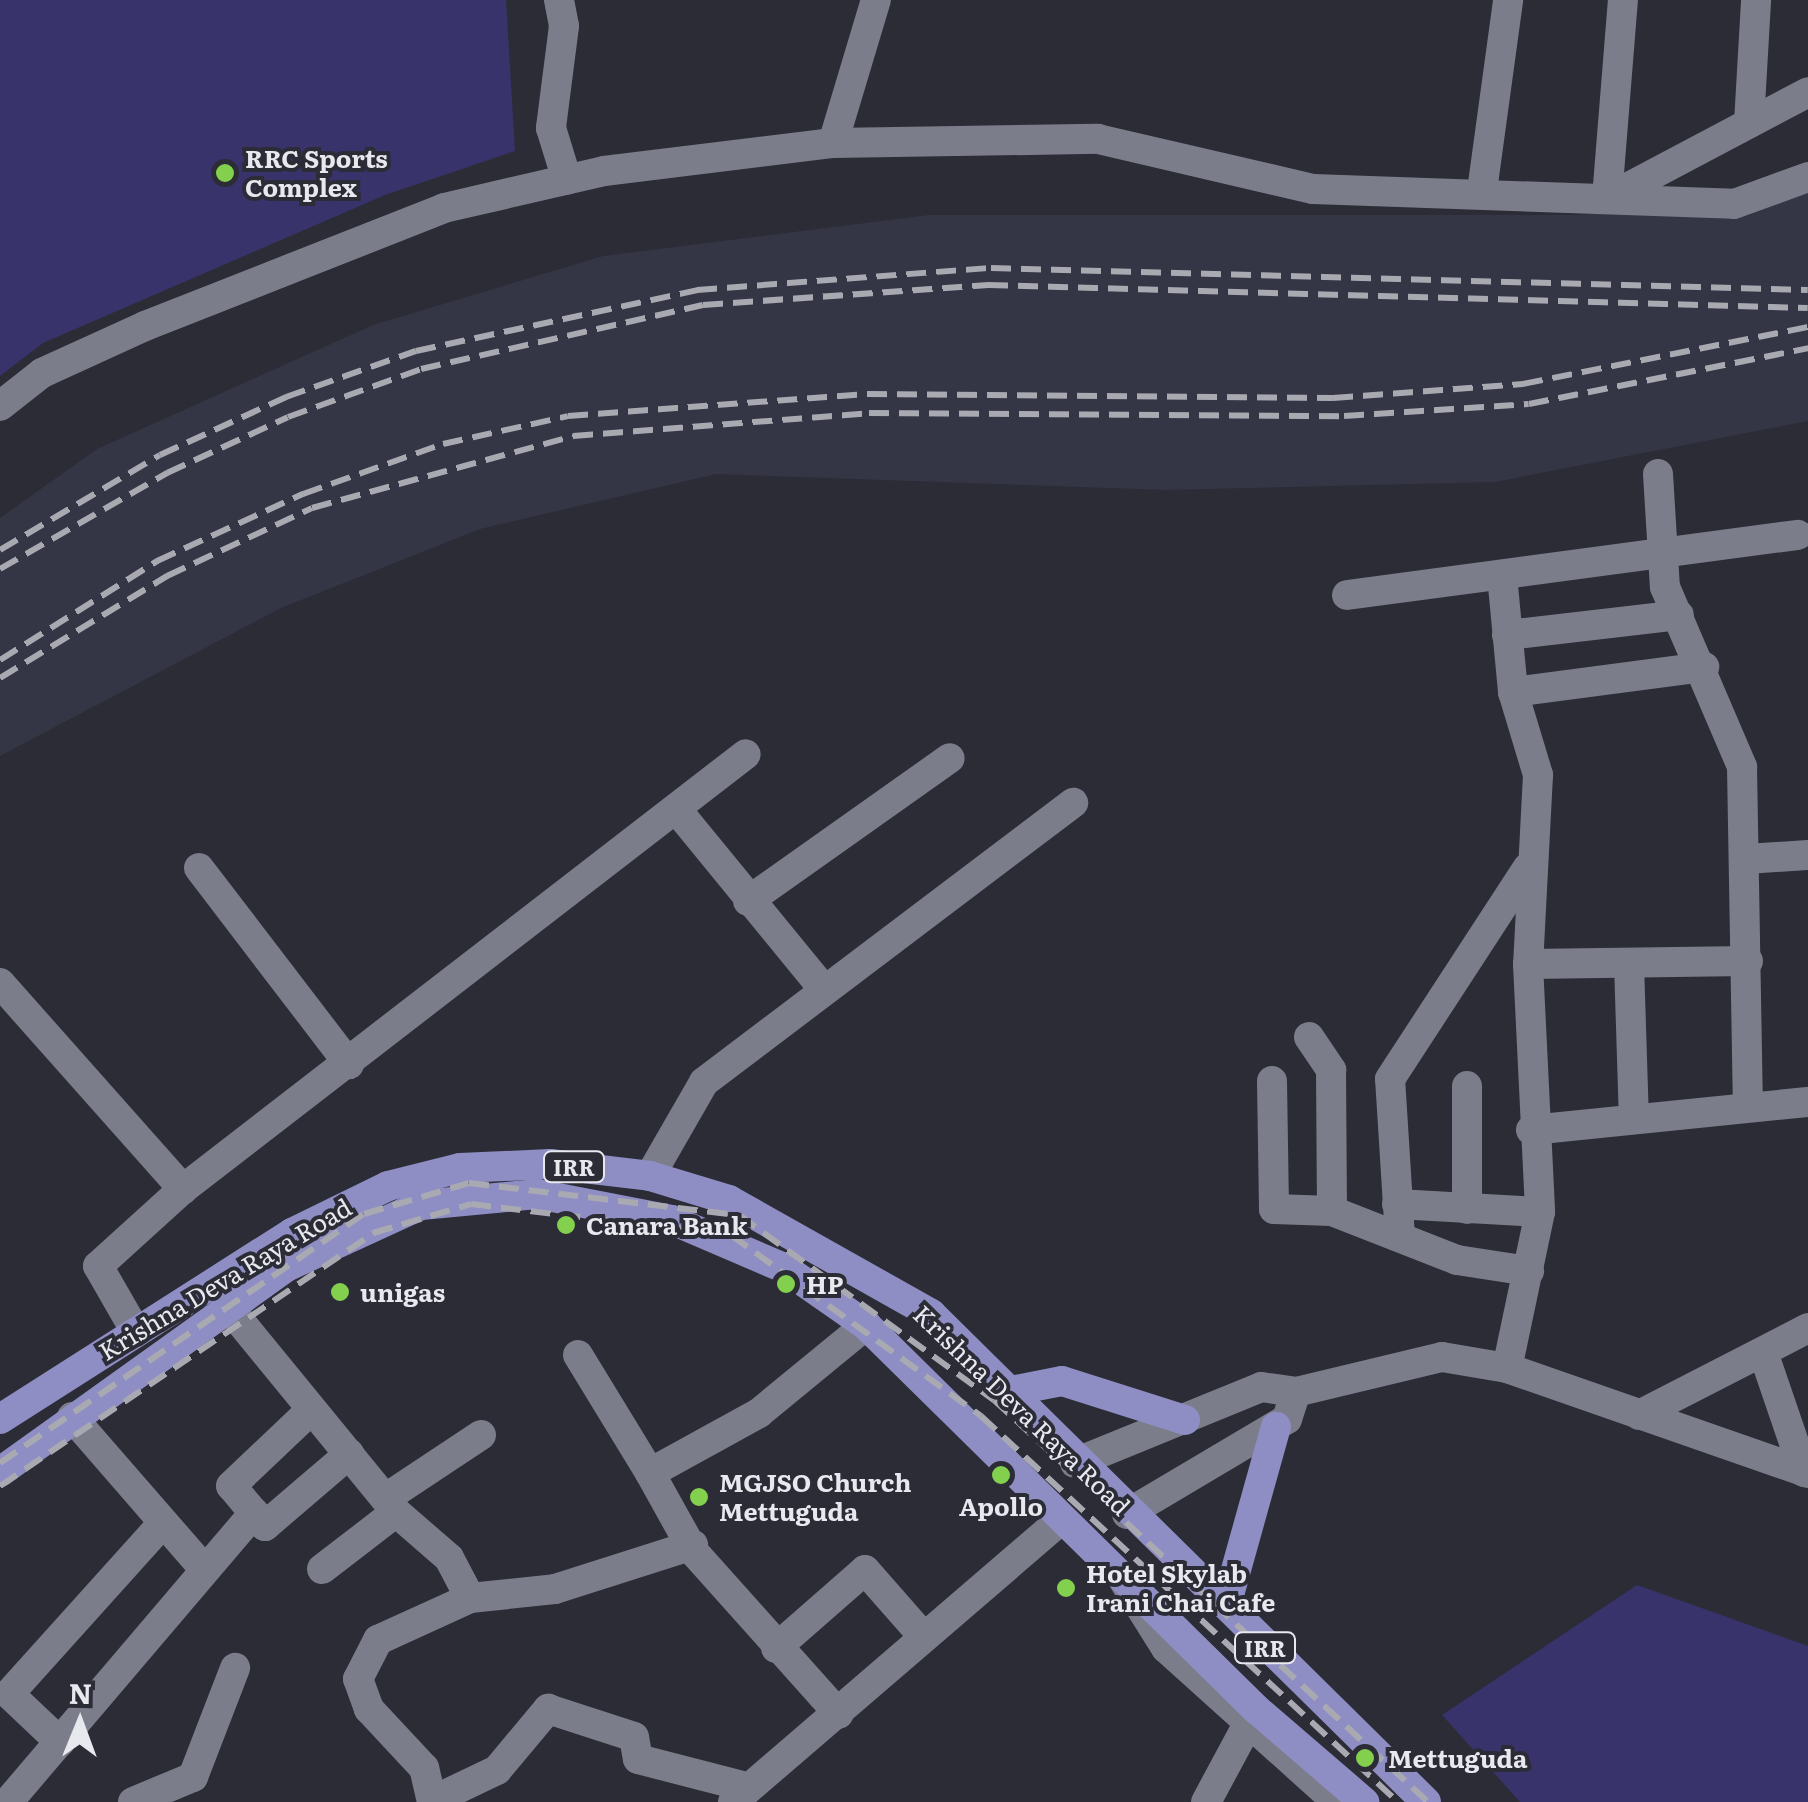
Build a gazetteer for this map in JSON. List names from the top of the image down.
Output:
{
  "streets": {
    "main road": ["IRR", "Krishna Deva Raya Road"]
  },
  "places": [
    "RRC Sports Complex",
    "Canara Bank",
    "HP",
    "unigas",
    "Apollo",
    "MGJSO Church Mettuguda",
    "Hotel Skylab Irani Chai Cafe",
    "Mettuguda"
  ],
  "north": "top"
}
